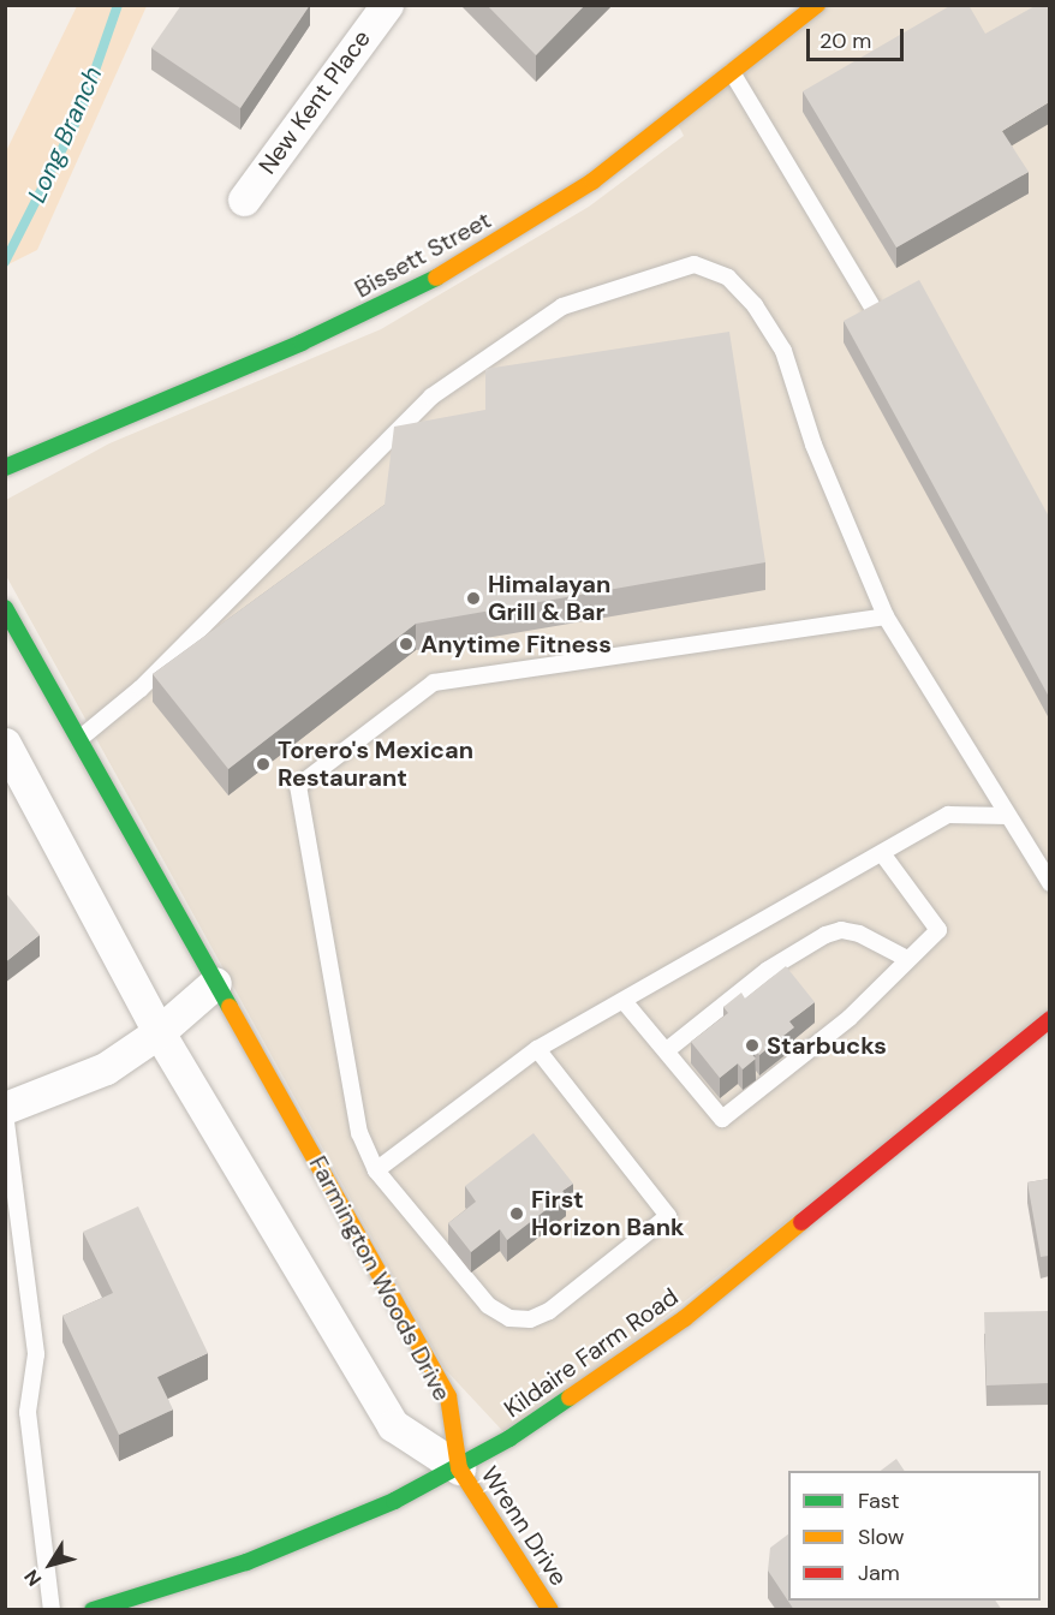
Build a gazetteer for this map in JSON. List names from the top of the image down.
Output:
{
  "streets": {
    "street": [
      "New Kent Place",
      "Bissett Street",
      "Farmington Woods Drive",
      "Kildaire Farm Road",
      "Wrenn Drive"
    ]
  },
  "crossings": [
    ["Farmington Woods Drive", "Kildaire Farm Road"],
    ["Farmington Woods Drive", "Wrenn Drive"],
    ["Kildaire Farm Road", "Wrenn Drive"]
  ],
  "water": ["Long Branch"],
  "places": [
    "Himalayan Grill & Bar",
    "Anytime Fitness",
    "Torero's Mexican Restaurant",
    "Starbucks",
    "First Horizon Bank"
  ],
  "legend": ["Fast", "Slow", "Jam"],
  "scale_bar": "20 m",
  "north": "bottom left"
}
